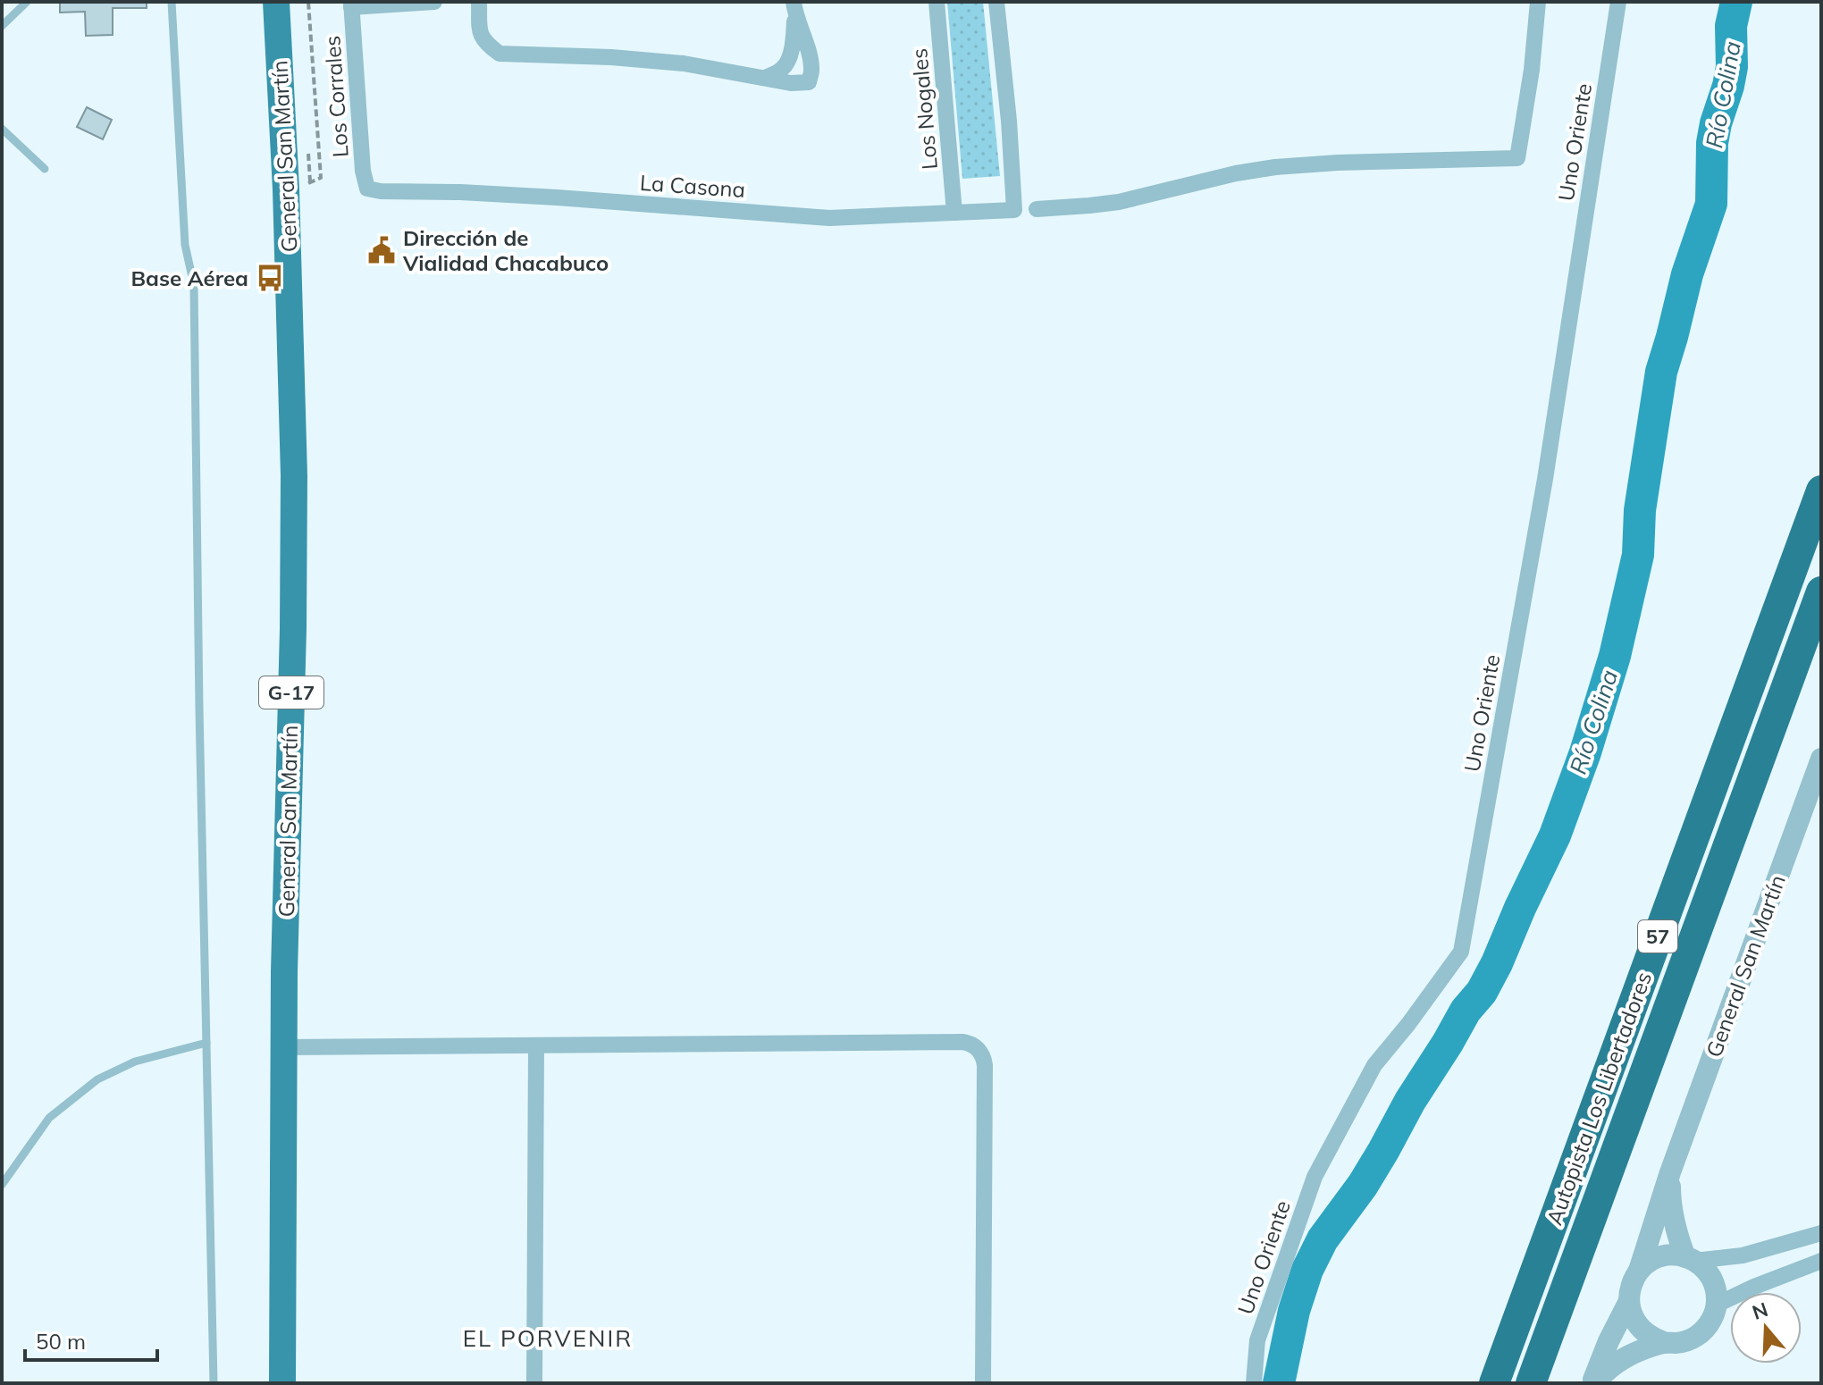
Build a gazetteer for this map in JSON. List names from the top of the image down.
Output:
{
  "streets": {
    "highway": ["57", "Autopista Los Libertadores"],
    "main road": ["General San Martín", "G-17"],
    "street": [
      "Los Corrales",
      "Los Nogales",
      "Uno Oriente",
      "La Casona"
    ]
  },
  "crossings": [
    ["Los Corrales", "La Casona"],
    ["Los Nogales", "La Casona"]
  ],
  "districts": ["EL PORVENIR"],
  "water": ["Río Colina"],
  "places": {
    "public building": ["Dirección de Vialidad Chacabuco"],
    "bus stop": ["Base Aérea"]
  },
  "scale_bar": "50 m",
  "north": "top"
}
